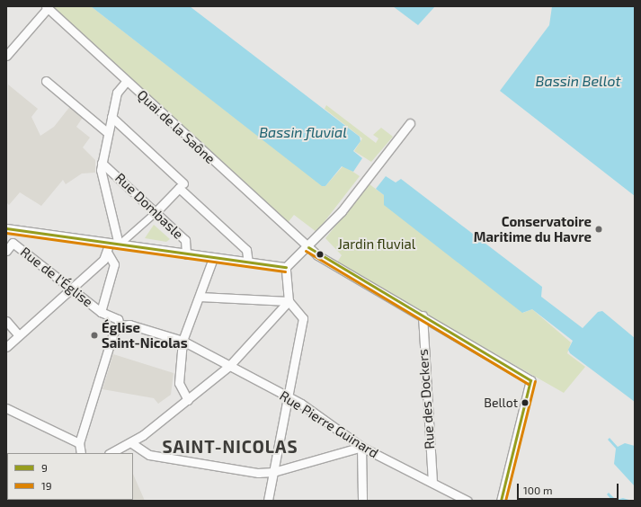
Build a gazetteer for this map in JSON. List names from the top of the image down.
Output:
{
  "streets": {
    "street": [
      "Quai de la Saône",
      "Rue Dombasle",
      "Rue de l'Église",
      "Rue des Dockers",
      "Rue Pierre Guinard"
    ]
  },
  "crossings": [
    ["Quai de la Saône", "Rue des Dockers"],
    ["Rue des Dockers", "Rue Pierre Guinard"]
  ],
  "districts": ["SAINT-NICOLAS"],
  "water": ["Bassin Bellot", "Bassin fluvial"],
  "parks": ["Jardin fluvial"],
  "places": ["Conservatoire Maritime du Havre", "Église Saint-Nicolas", "Bellot"],
  "lines": ["transit line 9", "transit line 19"],
  "legend": ["9", "19"],
  "scale_bar": "100 m"
}
